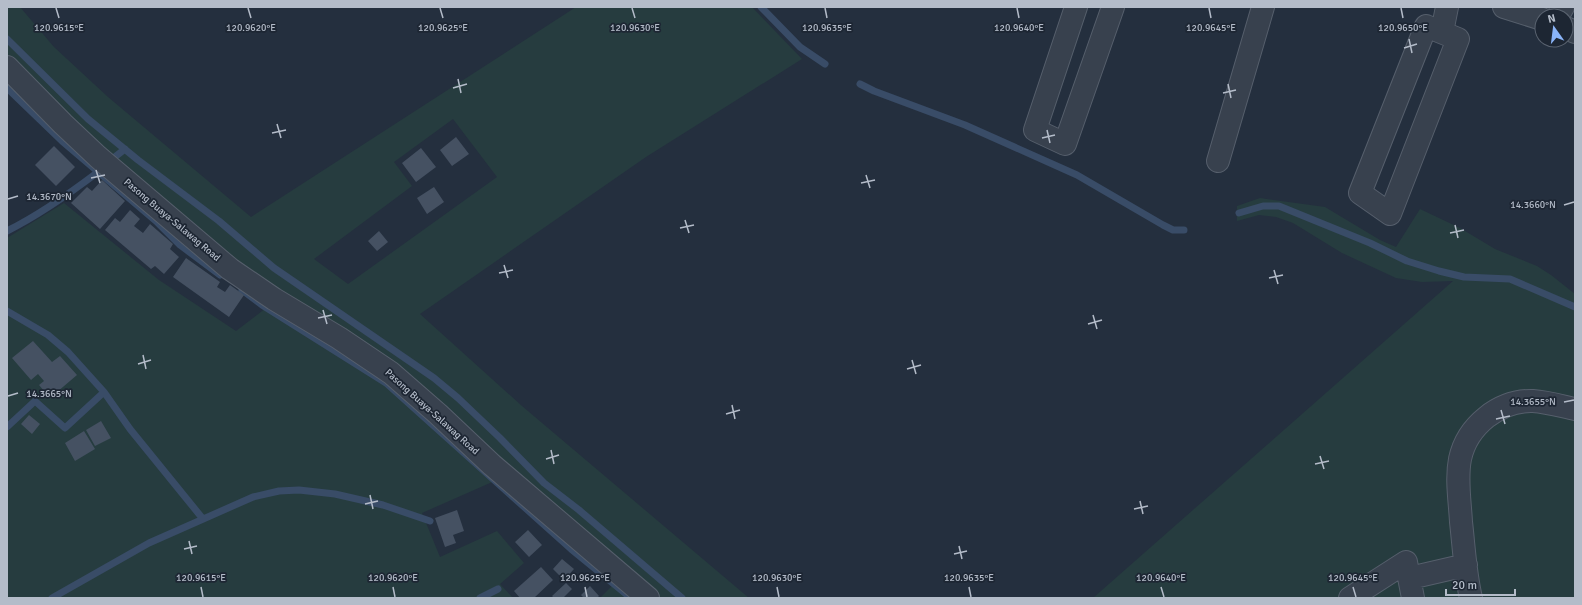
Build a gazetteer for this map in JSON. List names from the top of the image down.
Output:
{
  "streets": {
    "street": ["Pasong Buaya-Salawag Road"]
  },
  "scale_bar": "20 m",
  "north": "top",
  "coordinates": [
    "120.9640°E",
    "120.9615°E",
    "120.9620°E",
    "120.9625°E",
    "120.9630°E",
    "120.9635°E",
    "120.9645°E",
    "120.9650°E",
    "14.3670°N",
    "14.3660°N",
    "14.3665°N",
    "14.3655°N"
  ]
}
